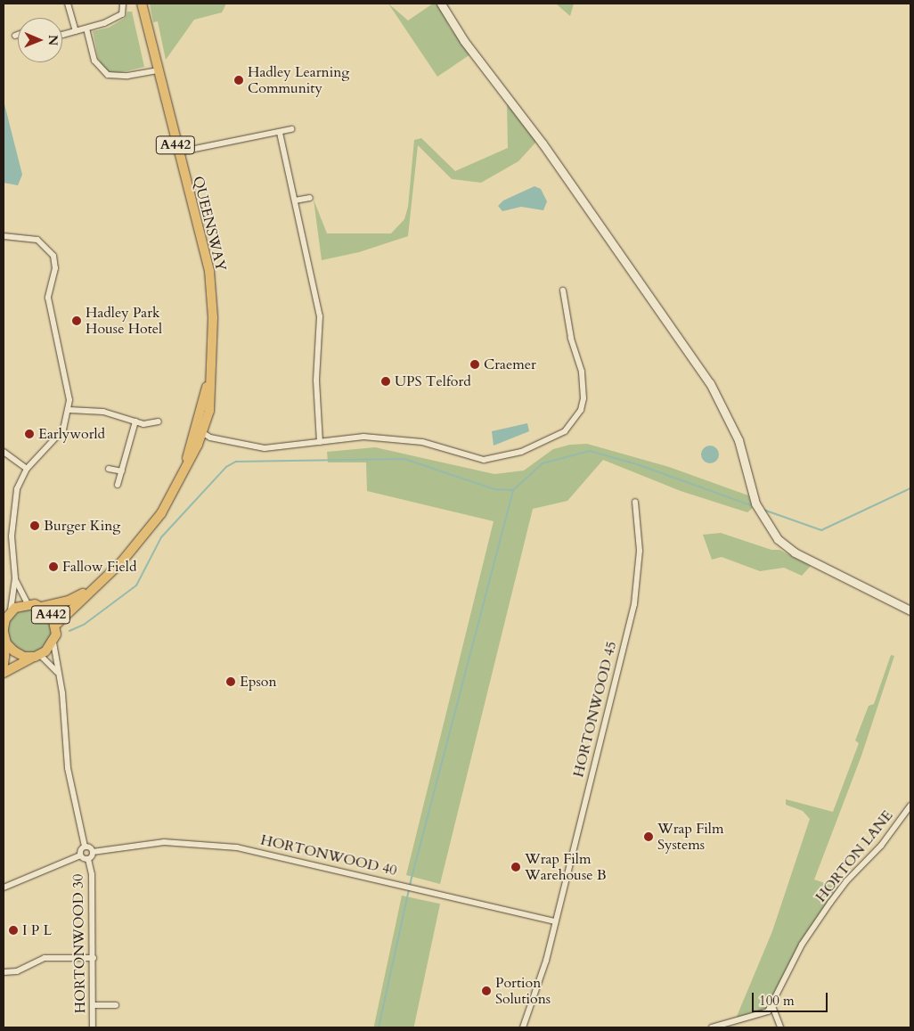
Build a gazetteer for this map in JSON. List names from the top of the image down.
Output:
{
  "streets": {
    "main road": ["A442", "QUEENSWAY"],
    "street": [
      "HORTONWOOD 45",
      "HORTONWOOD 40",
      "HORTON LANE",
      "HORTONWOOD 30"
    ]
  },
  "crossings": [
    ["A442", "QUEENSWAY"],
    ["HORTONWOOD 45", "HORTONWOOD 40"]
  ],
  "places": [
    "Hadley Learning Community",
    "Hadley Park House Hotel",
    "Craemer",
    "UPS Telford",
    "Earlyworld",
    "Burger King",
    "Fallow Field",
    "Epson",
    "Wrap Film Systems",
    "Wrap Film Warehouse B",
    "I P L",
    "Portion Solutions"
  ],
  "scale_bar": "100 m",
  "north": "right"
}
